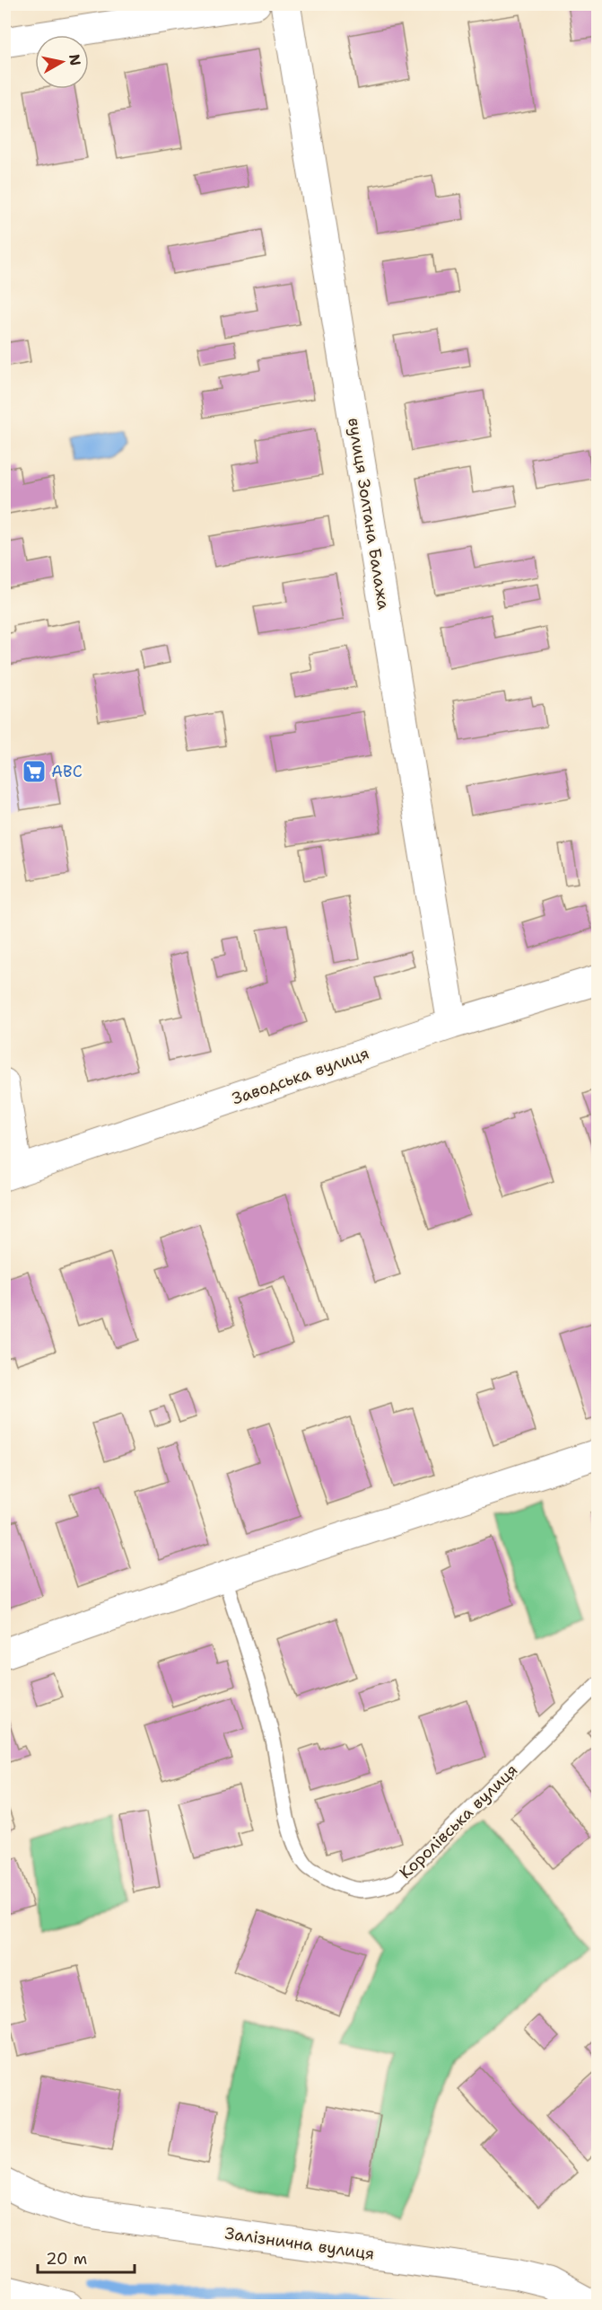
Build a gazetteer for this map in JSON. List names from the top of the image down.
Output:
{
  "streets": {
    "street": ["вулиця Золтана Балажа", "Заводська вулиця", "Залізнична вулиця"],
    "lane": ["Королівська вулиця"]
  },
  "crossings": [
    ["вулиця Золтана Балажа", "Заводська вулиця"]
  ],
  "places": {
    "supermarket": ["ABC"]
  },
  "scale_bar": "20 m",
  "north": "right"
}
